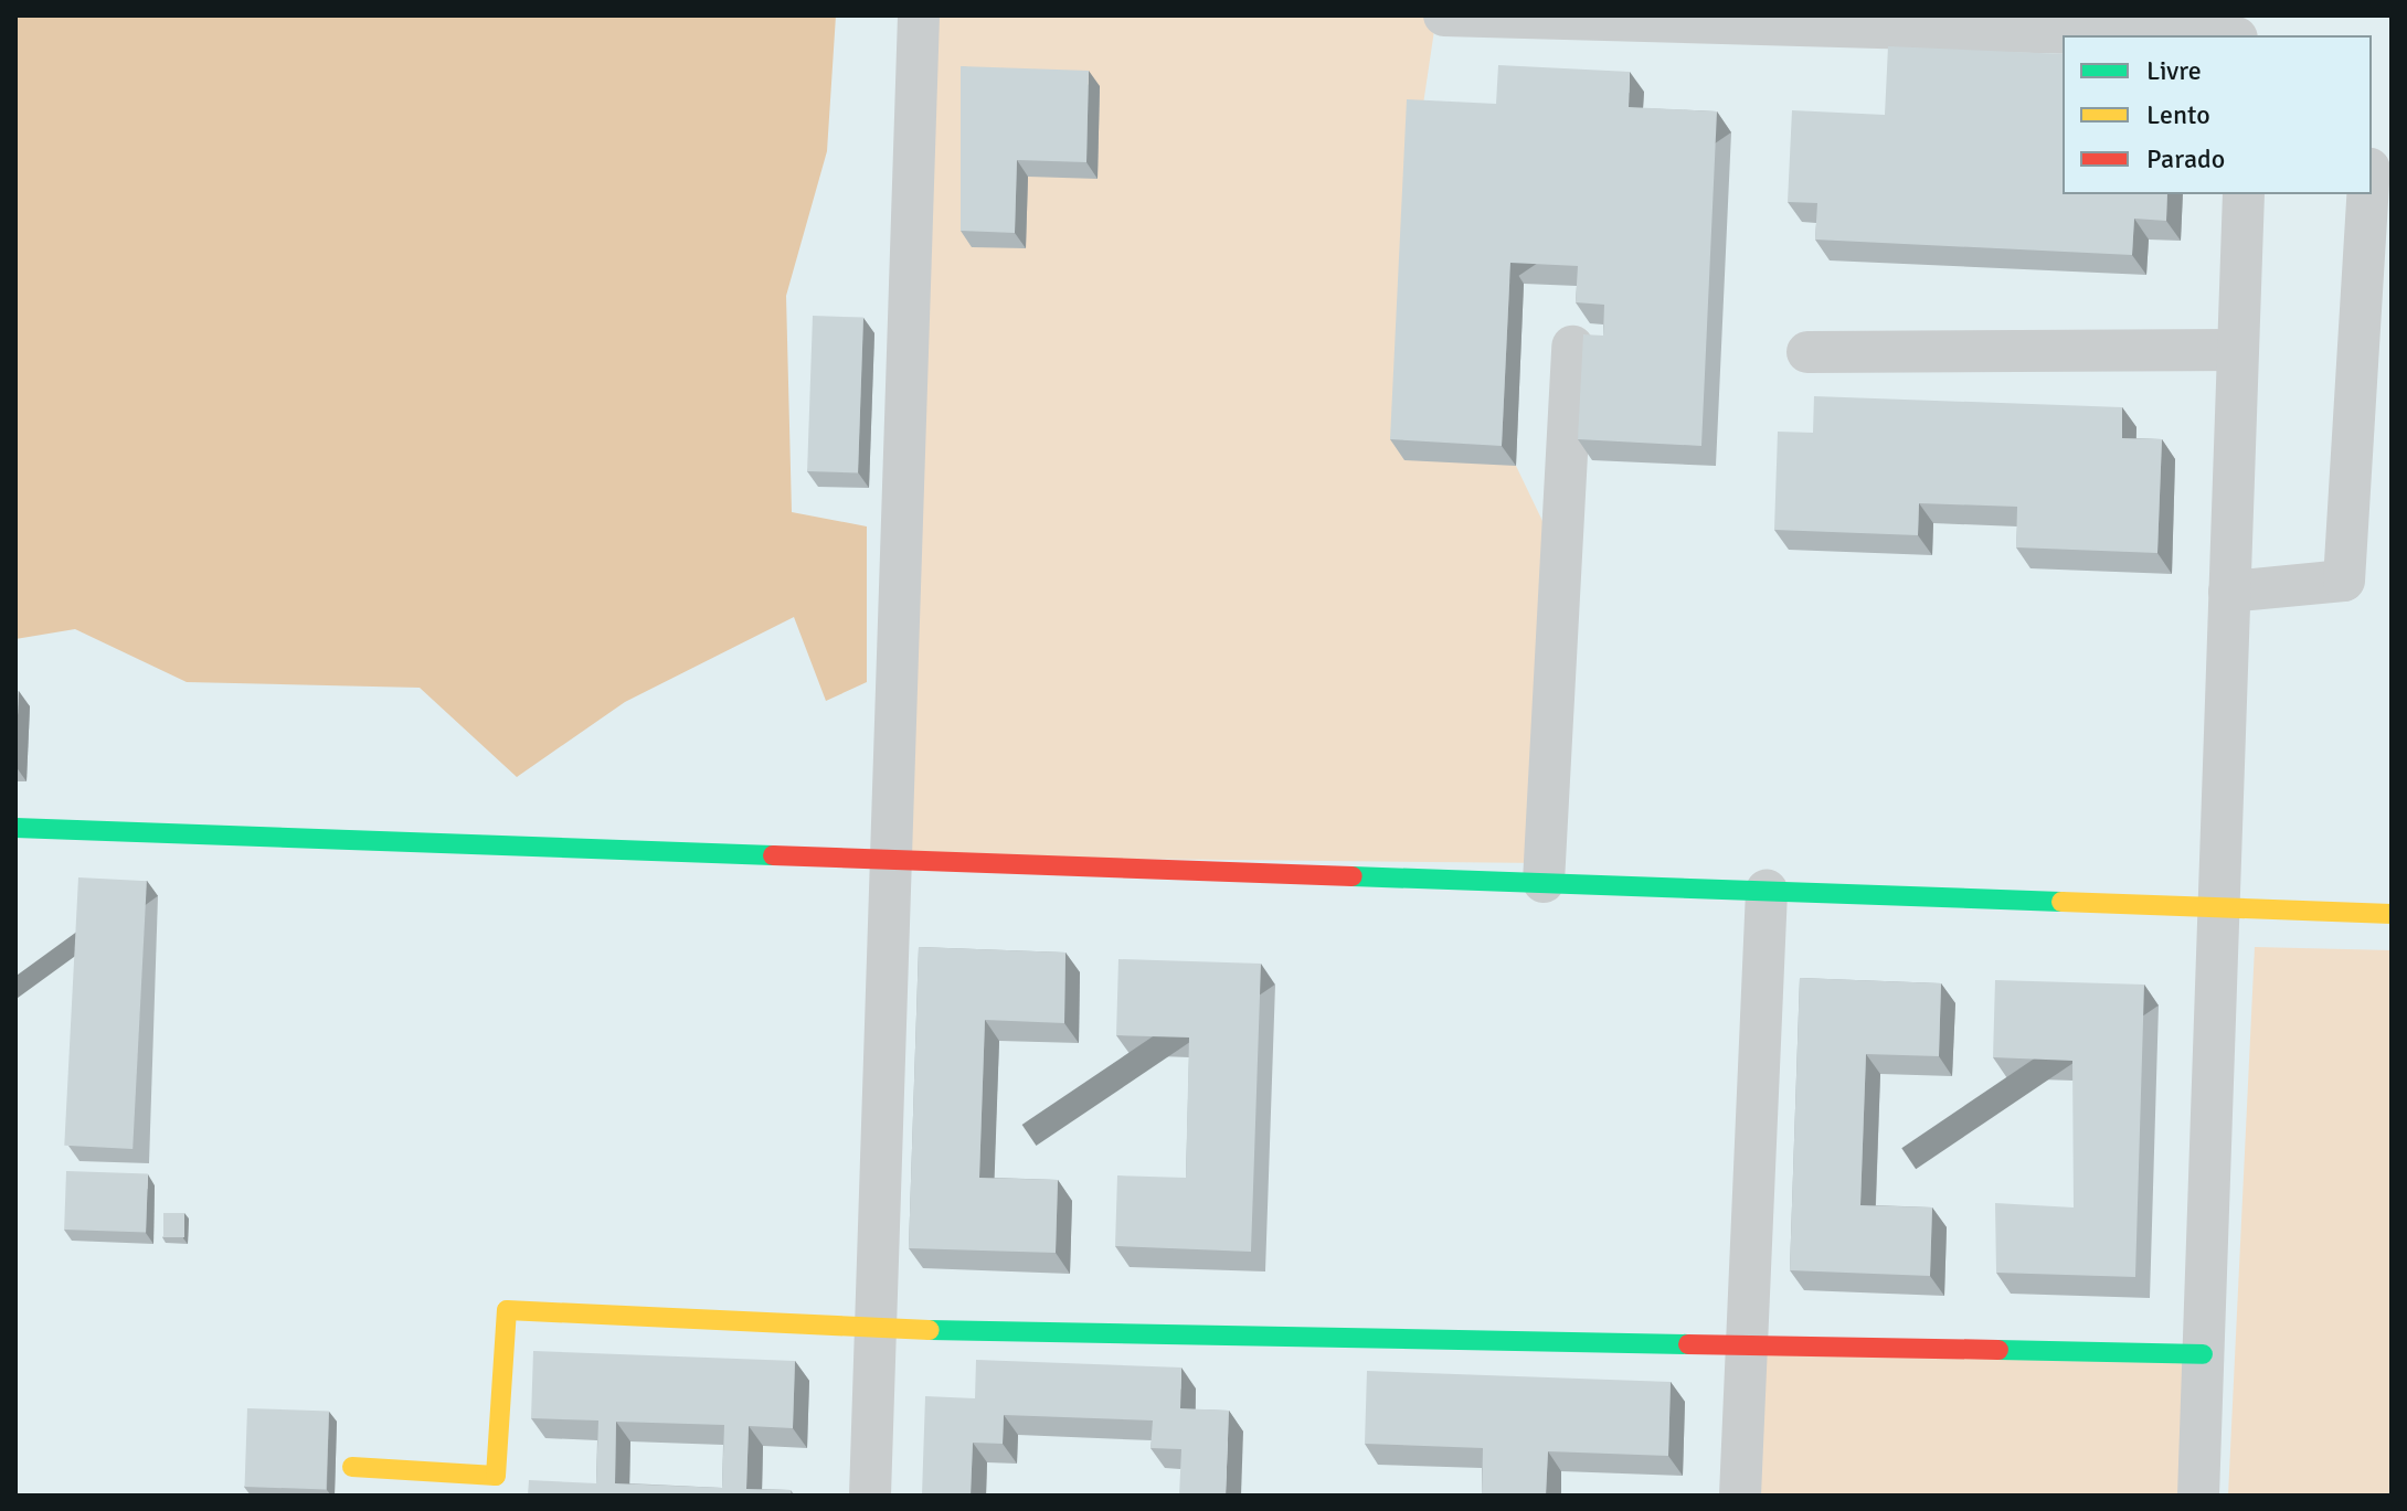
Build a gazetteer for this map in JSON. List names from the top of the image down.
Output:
{
  "legend": ["Livre", "Lento", "Parado"]
}
